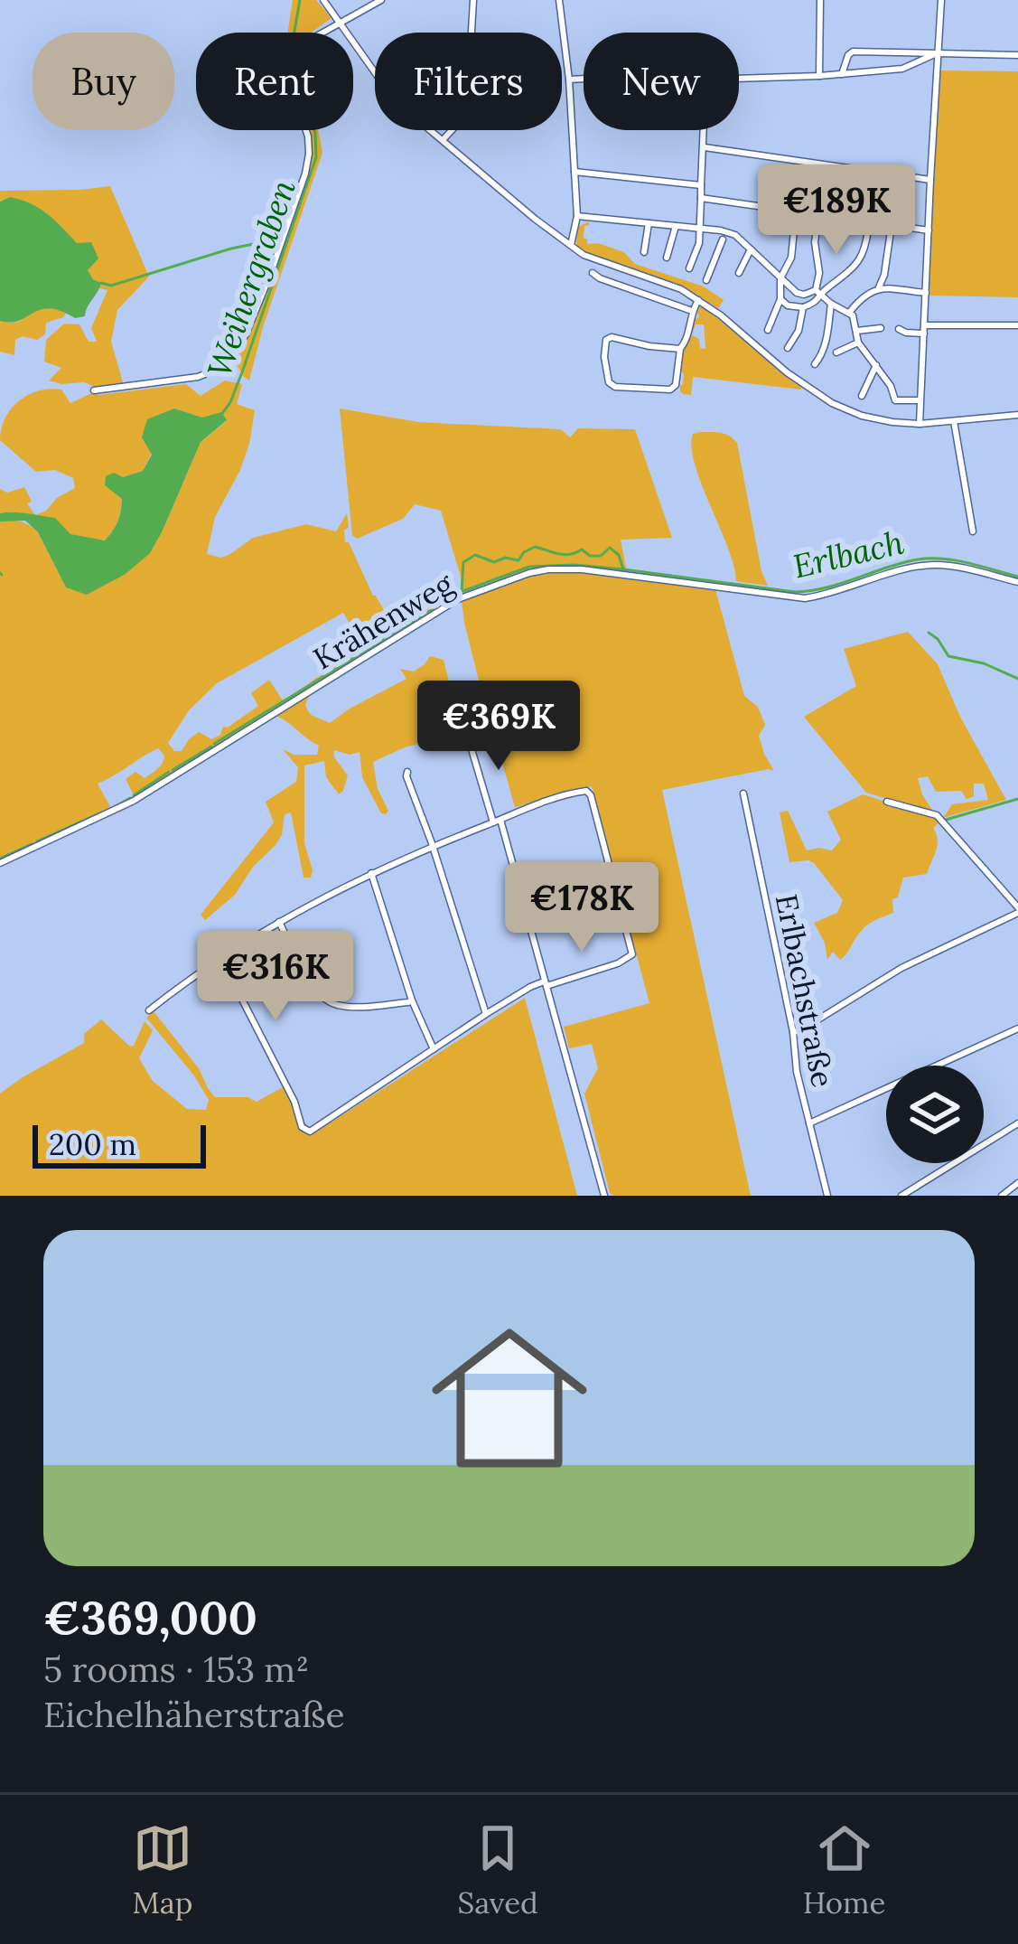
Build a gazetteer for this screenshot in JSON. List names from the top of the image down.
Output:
{
  "streets": {
    "street": ["Krähenweg", "Erlbachstraße"]
  },
  "water": ["Weihergraben", "Erlbach"],
  "scale_bar": "200 m",
  "page": {
    "chip": [
      "Buy",
      "Rent",
      "Filters",
      "New"
    ],
    "price": [
      "€189K",
      "€369K",
      "€178K",
      "€316K"
    ],
    "scale": "200 m",
    "list": [
      {
        "name": "€369,000",
        "note": "5 rooms · 153 m² · Eichelhäherstraße"
      }
    ],
    "tabs": ["Map", "Saved", "Home"]
  }
}
